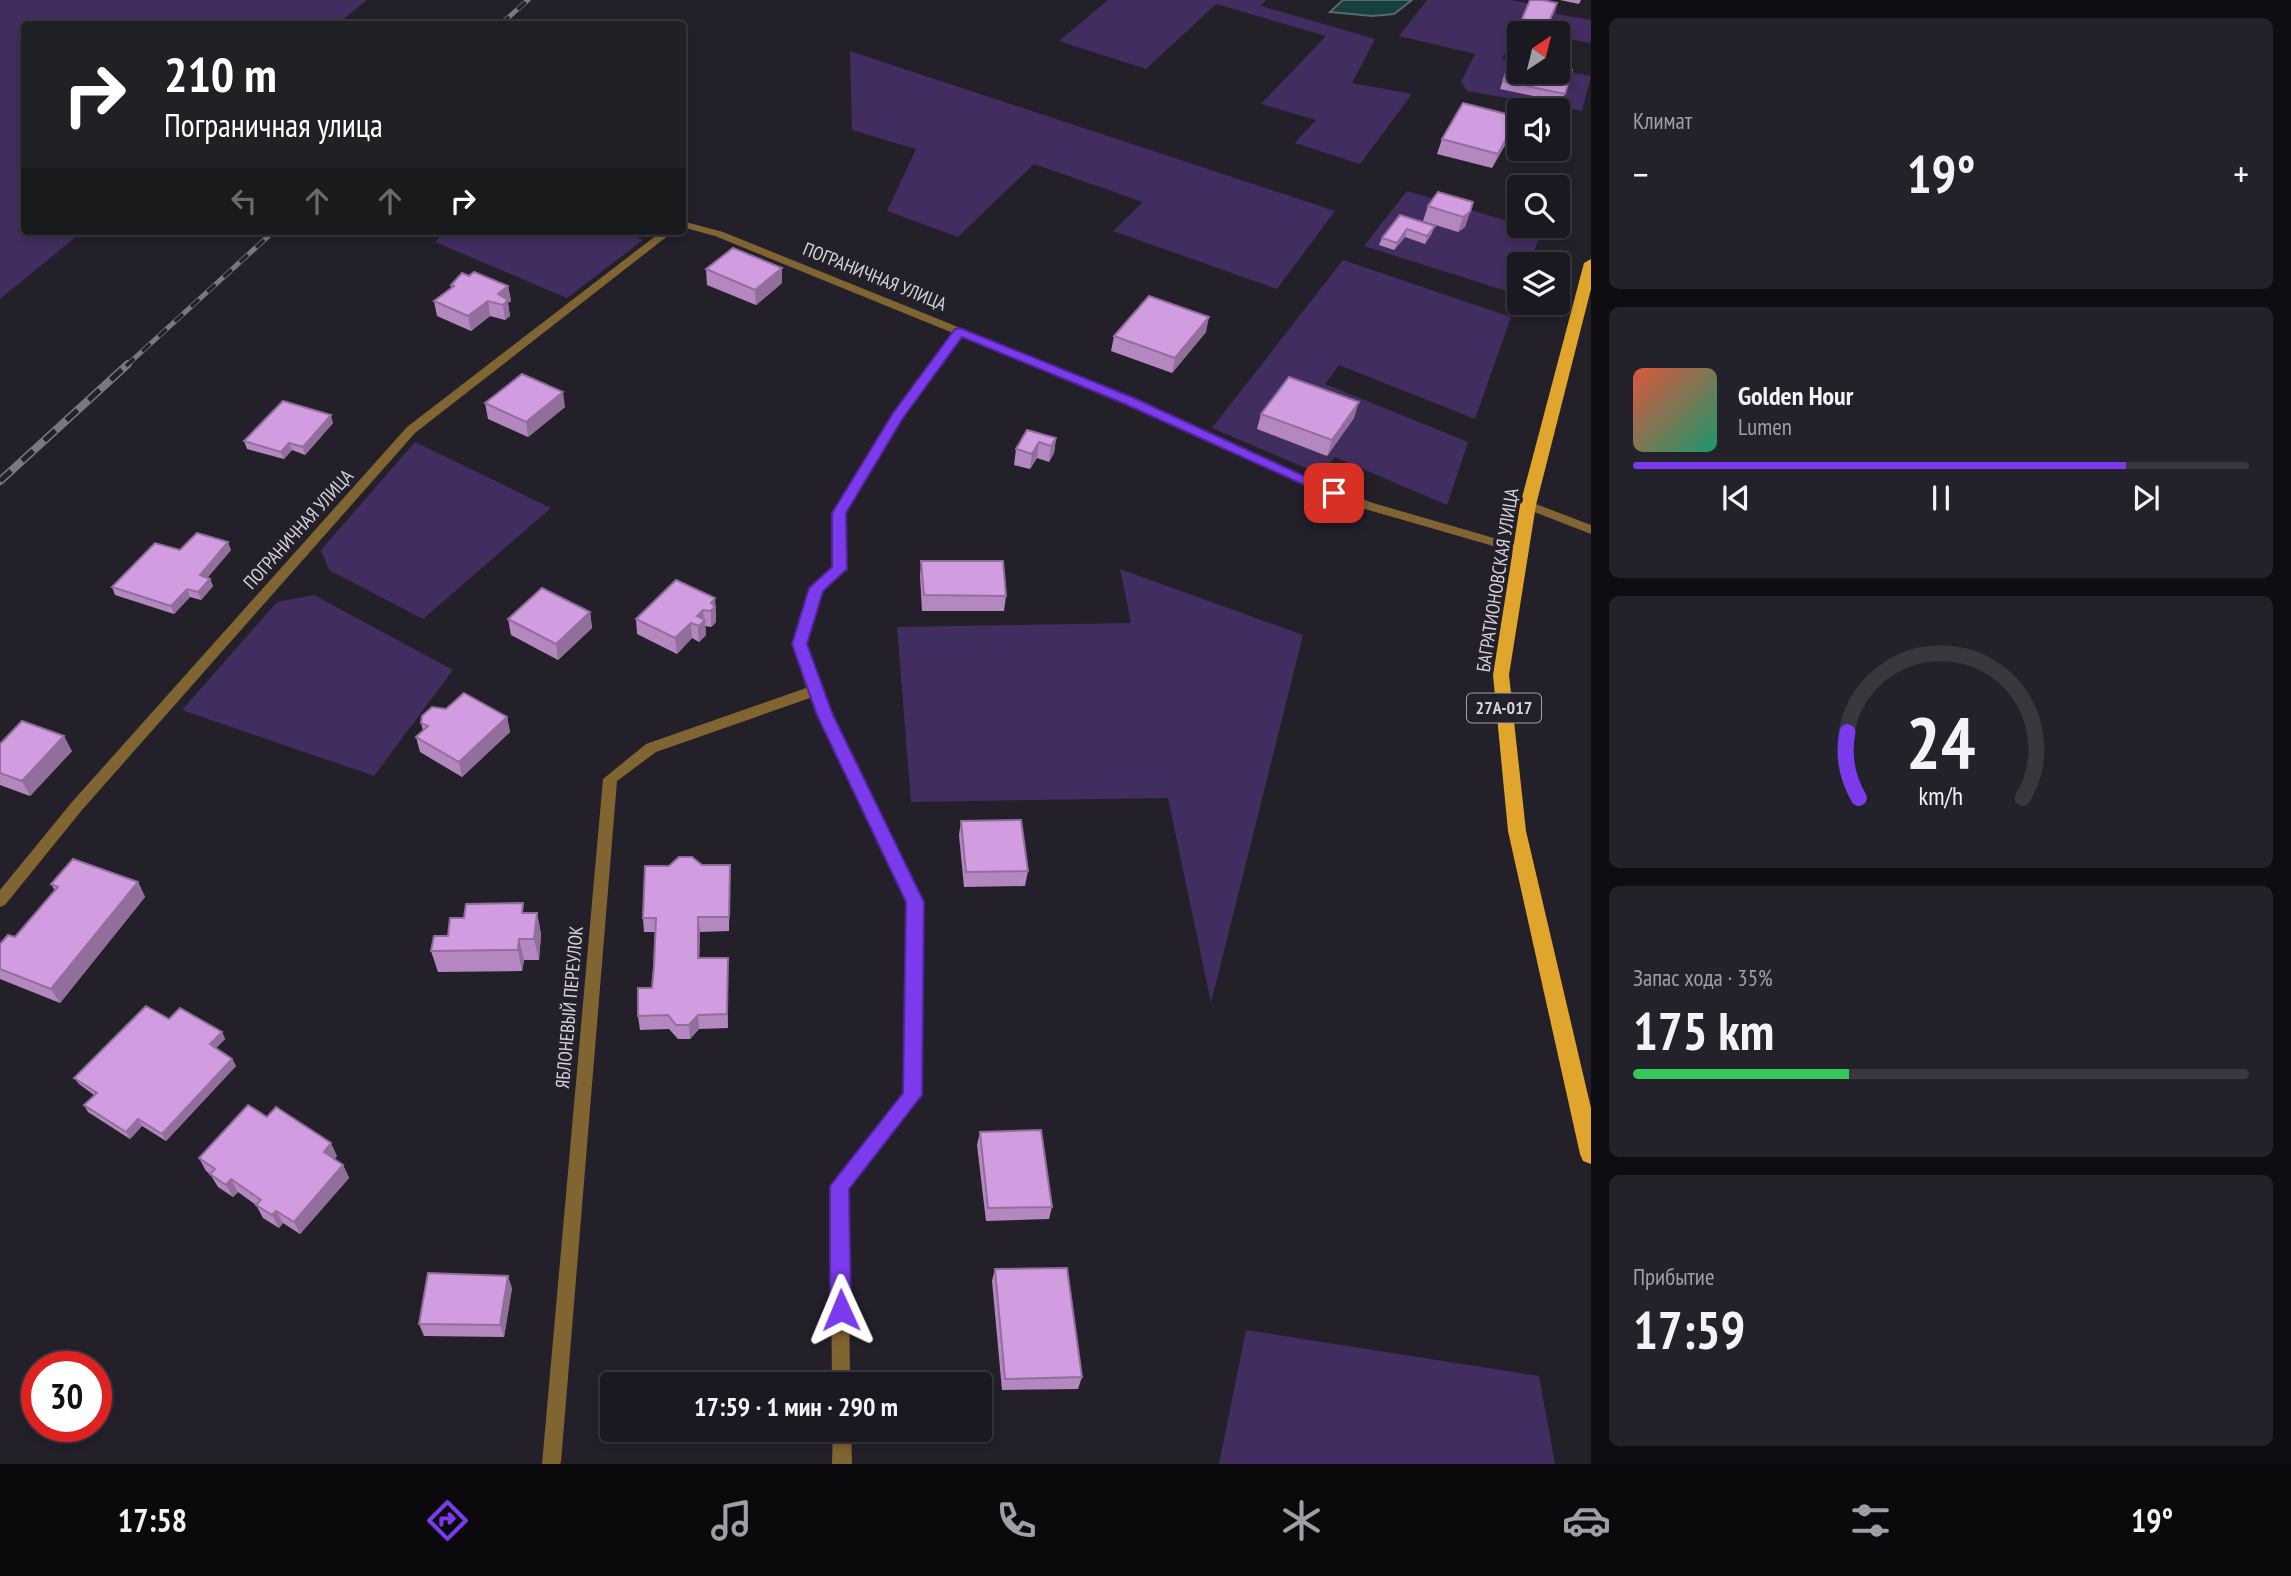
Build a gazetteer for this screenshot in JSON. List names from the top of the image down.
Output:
{
  "streets": {
    "main road": ["БАГРАТИОНОВСКАЯ УЛИЦА", "27А-017"],
    "street": ["ПОГРАНИЧНАЯ УЛИЦА", "ЯБЛОНЕВЫЙ ПЕРЕУЛОК"]
  },
  "crossings": [
    ["ПОГРАНИЧНАЯ УЛИЦА", "БАГРАТИОНОВСКАЯ УЛИЦА"]
  ],
  "north": "top right",
  "page": {
    "tile": [
      "Климат",
      ["Запас хода · 35%", "175 km"],
      ["Прибытие", "17:59"]
    ],
    "turn": ["210 m", "Пограничная улица"],
    "heat": ["−", "19°", "+"],
    "song": ["Golden Hour", "Lumen"],
    "limit": "30",
    "trip": "17:59 · 1 мин · 290 m",
    "tabs": ["17:58", "19°"],
    "gauge": ["24", "km/h"]
  }
}
